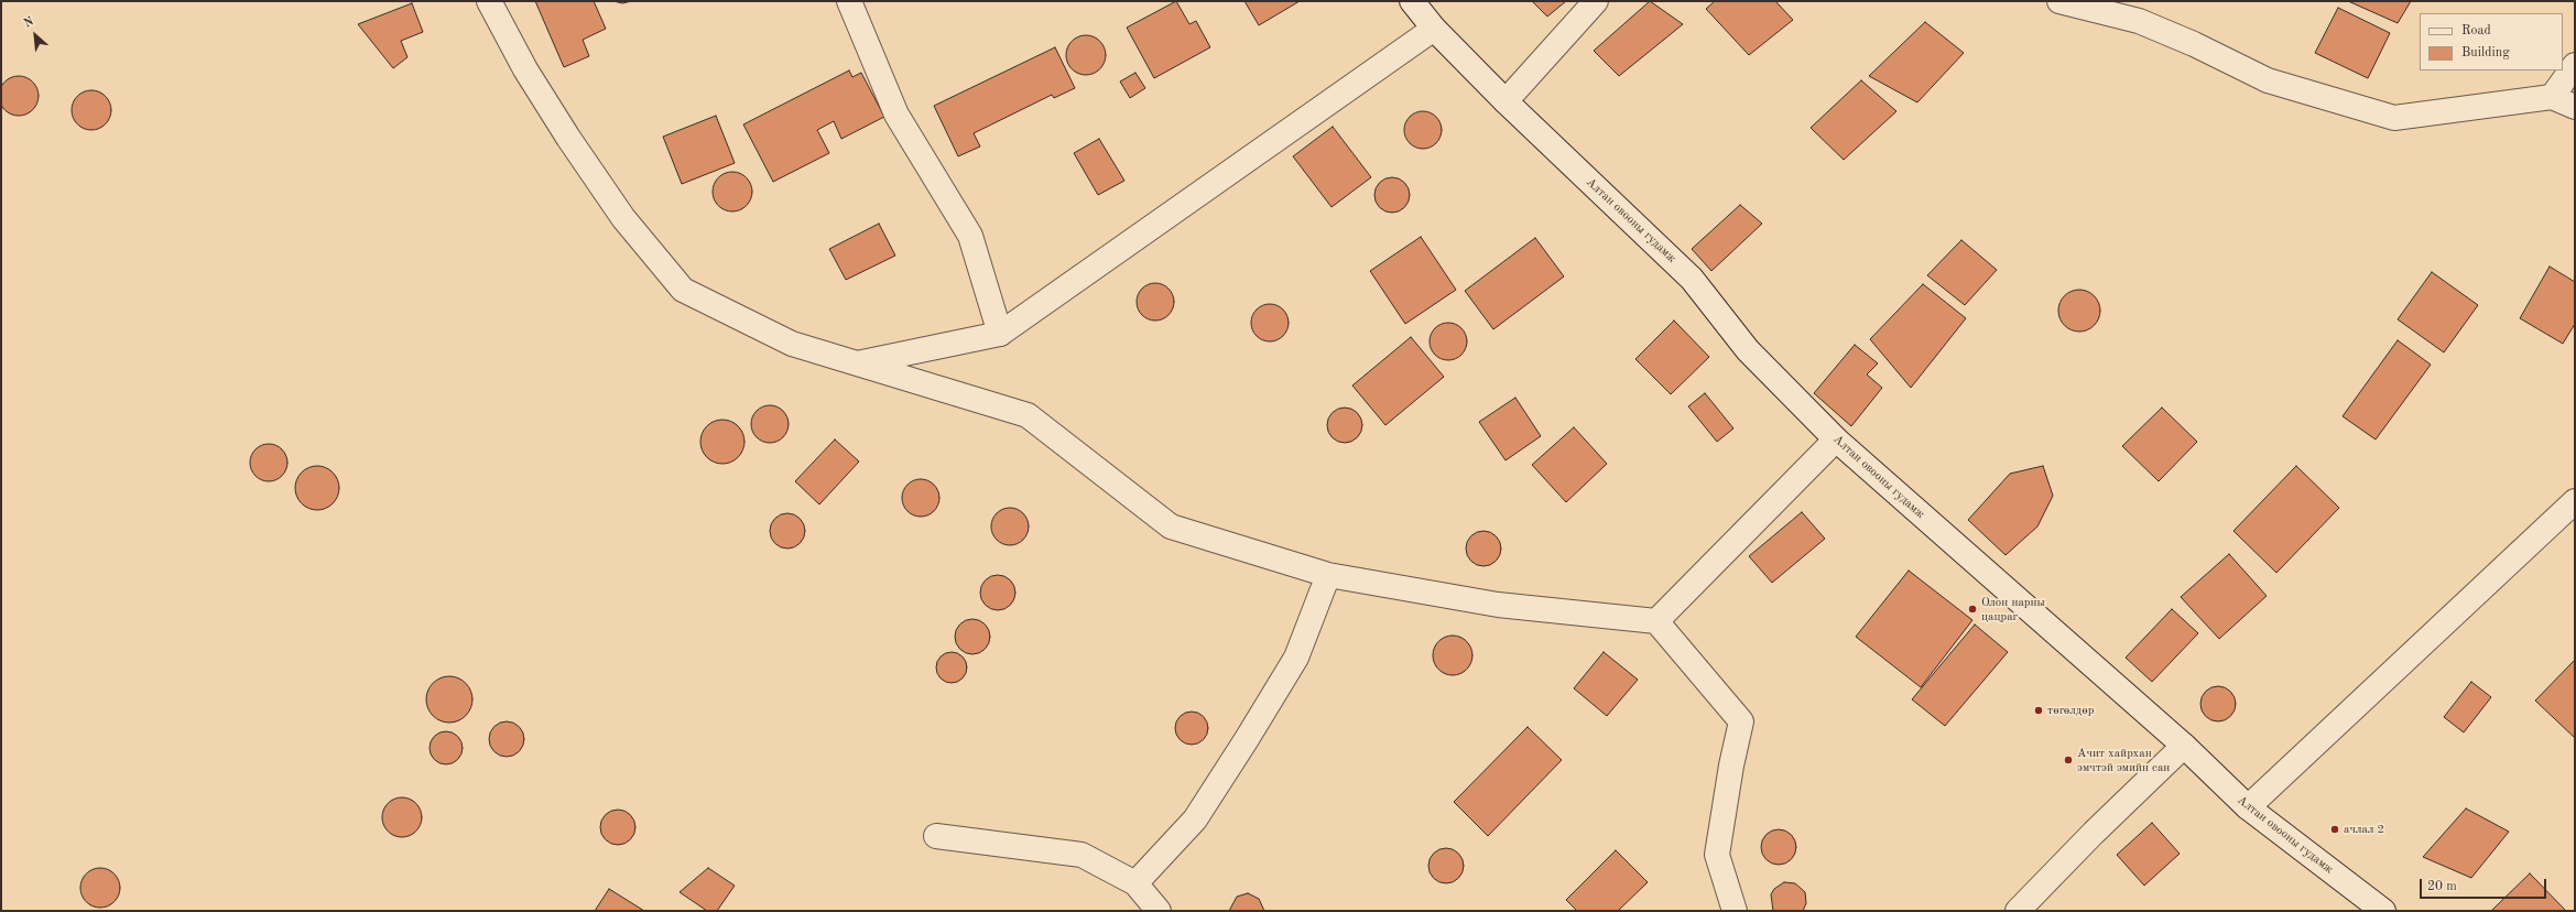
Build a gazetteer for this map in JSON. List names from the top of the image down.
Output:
{
  "streets": {
    "street": ["Алтан овооны гудамж"]
  },
  "places": [
    "Олон нарны цацраг",
    "төгөлдөр",
    "Ачит хайрхан эмчтэй эмийн сан",
    "ачлал 2"
  ],
  "legend": ["Road", "Building"],
  "scale_bar": "20 m",
  "north": "top left"
}
